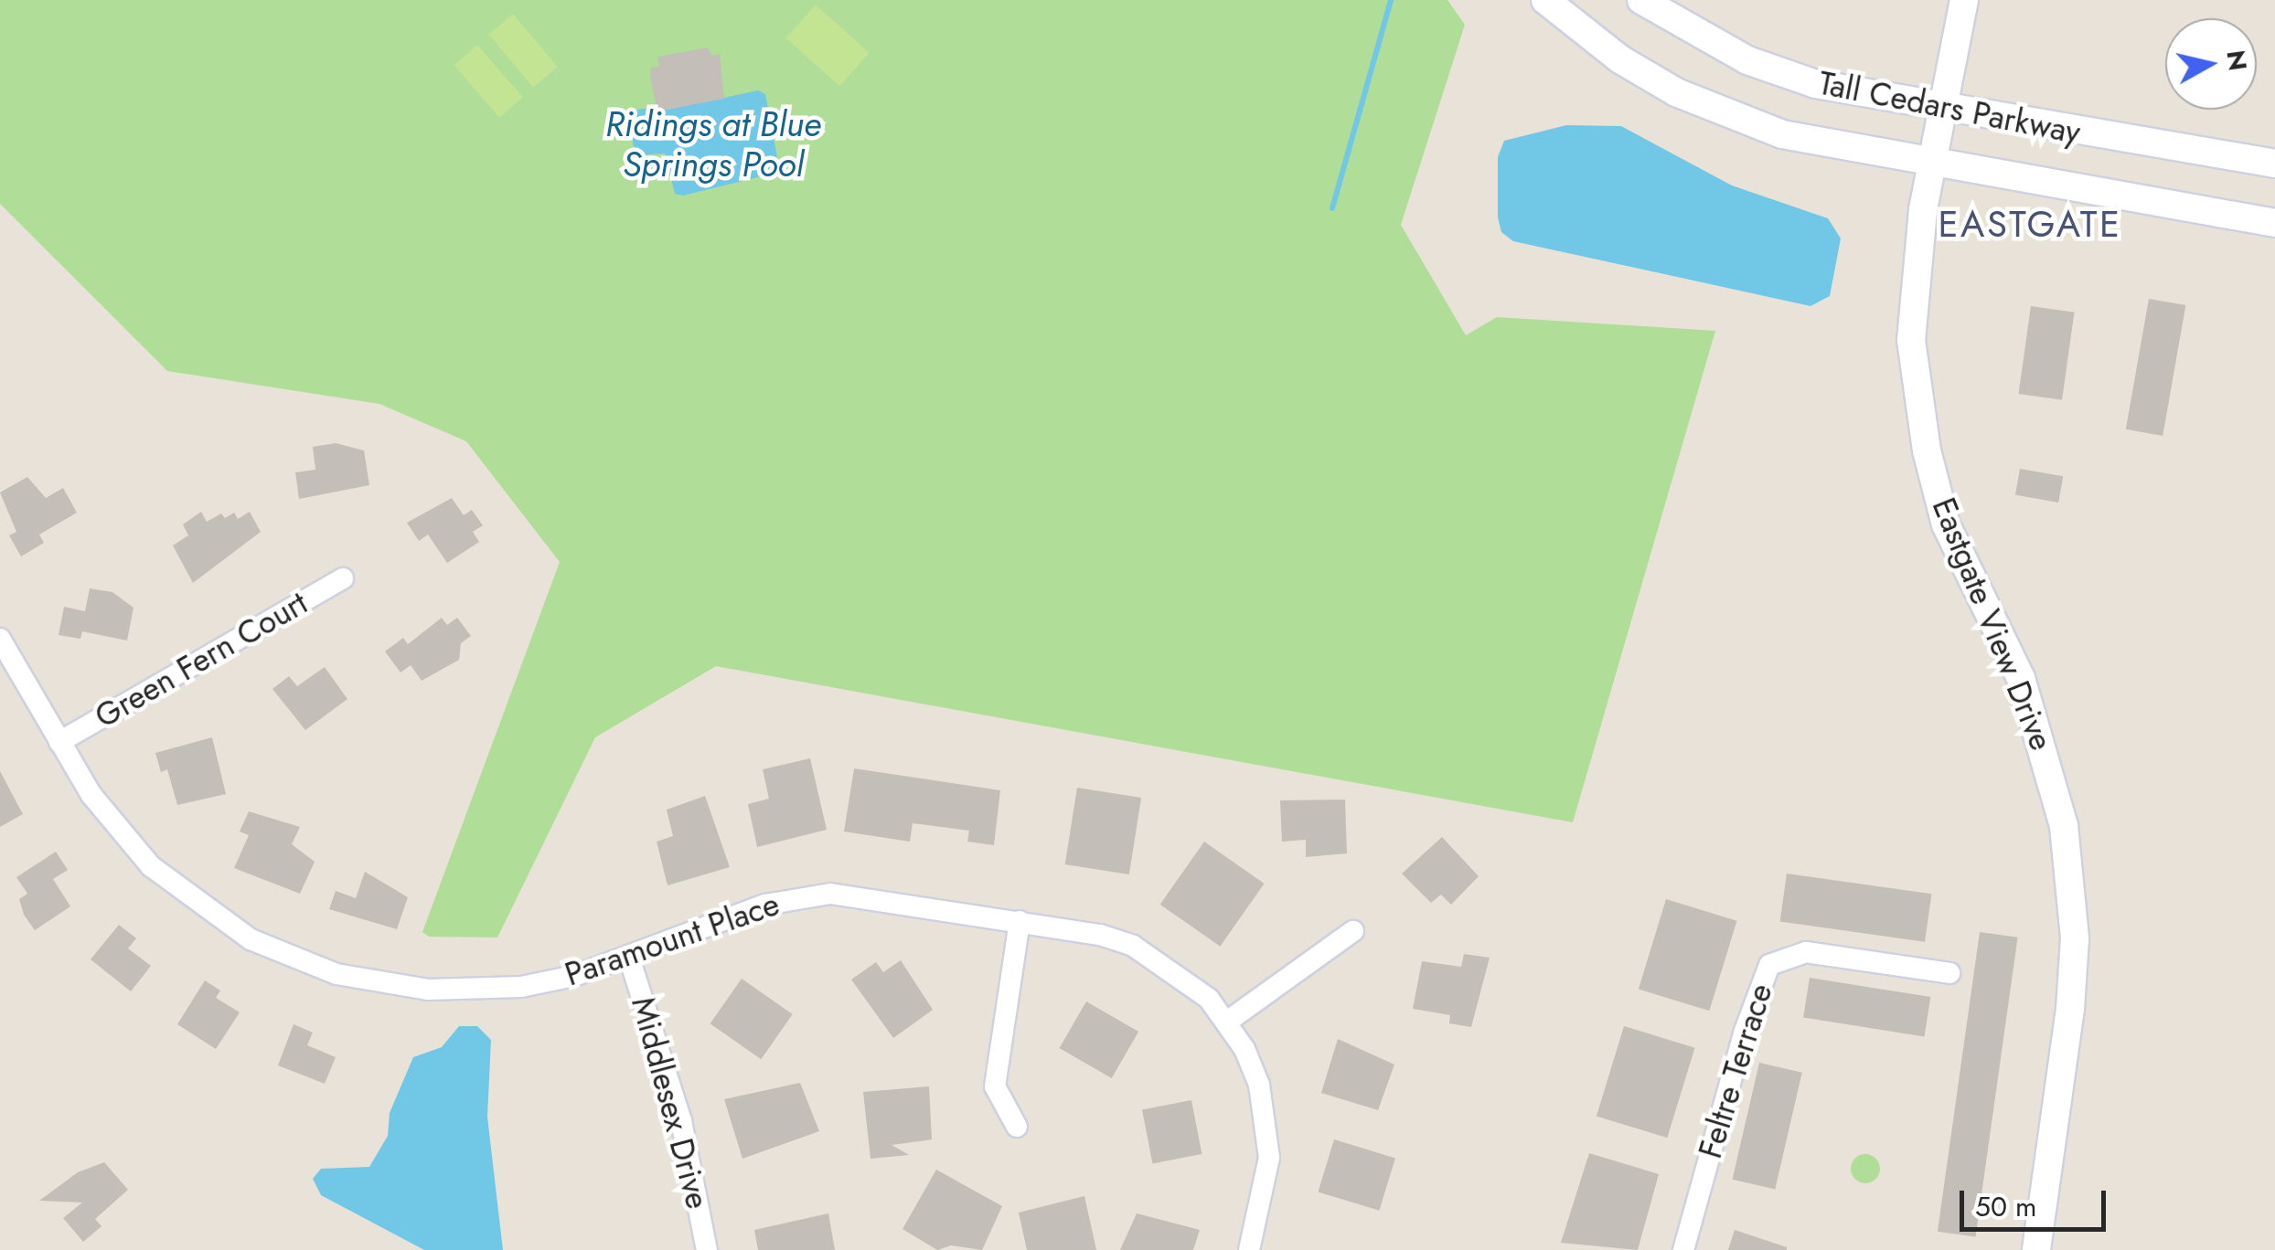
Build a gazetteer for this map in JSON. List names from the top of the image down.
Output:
{
  "streets": {
    "main road": ["Tall Cedars Parkway", "Eastgate View Drive"],
    "street": [
      "Green Fern Court",
      "Paramount Place",
      "Feltre Terrace",
      "Middlesex Drive"
    ]
  },
  "crossings": [
    ["Tall Cedars Parkway", "Eastgate View Drive"],
    ["Green Fern Court", "Paramount Place"],
    ["Paramount Place", "Middlesex Drive"]
  ],
  "districts": ["EASTGATE"],
  "water": ["Ridings at Blue Springs Pool"],
  "scale_bar": "50 m",
  "north": "right"
}
